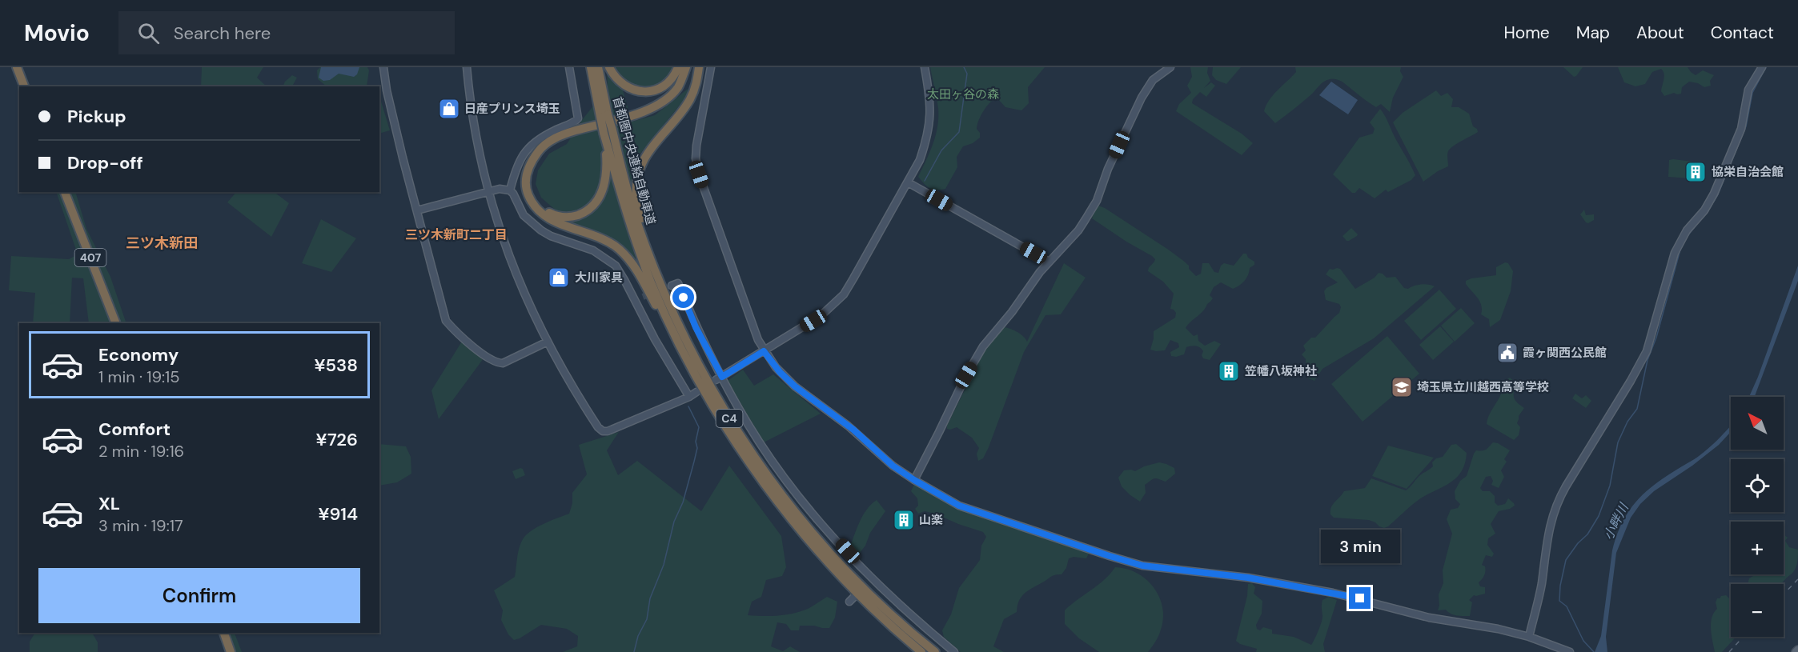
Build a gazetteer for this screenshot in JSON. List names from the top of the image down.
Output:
{
  "streets": {
    "highway": ["首都圏中央連絡自動車道", "407", "C4"]
  },
  "districts": ["三ツ木新町二丁目", "三ツ木新田"],
  "water": ["小畔川"],
  "parks": ["太田ヶ谷の森"],
  "places": {
    "shop": ["日産プリンス埼玉", "大川家具"],
    "building": ["協栄自治会館", "笠幡八坂神社", "山楽"],
    "public building": ["霞ヶ関西公民館"],
    "school or university": ["埼玉県立川越西高等学校"]
  },
  "north": "top left",
  "page": {
    "header": "Movio",
    "search": "Search here",
    "nav": [
      "Home",
      "Map",
      "About",
      "Contact"
    ],
    "banner": ["Pickup", "Drop-off"],
    "list": [
      {
        "name": "Economy",
        "note": "1 min · 19:15",
        "value": "¥538"
      },
      {
        "name": "Comfort",
        "note": "2 min · 19:16",
        "value": "¥726"
      },
      {
        "name": "XL",
        "note": "3 min · 19:17",
        "value": "¥914"
      }
    ],
    "map_buttons": ["+", "−"],
    "bubble": "3 min",
    "buttons": "Confirm"
  }
}
